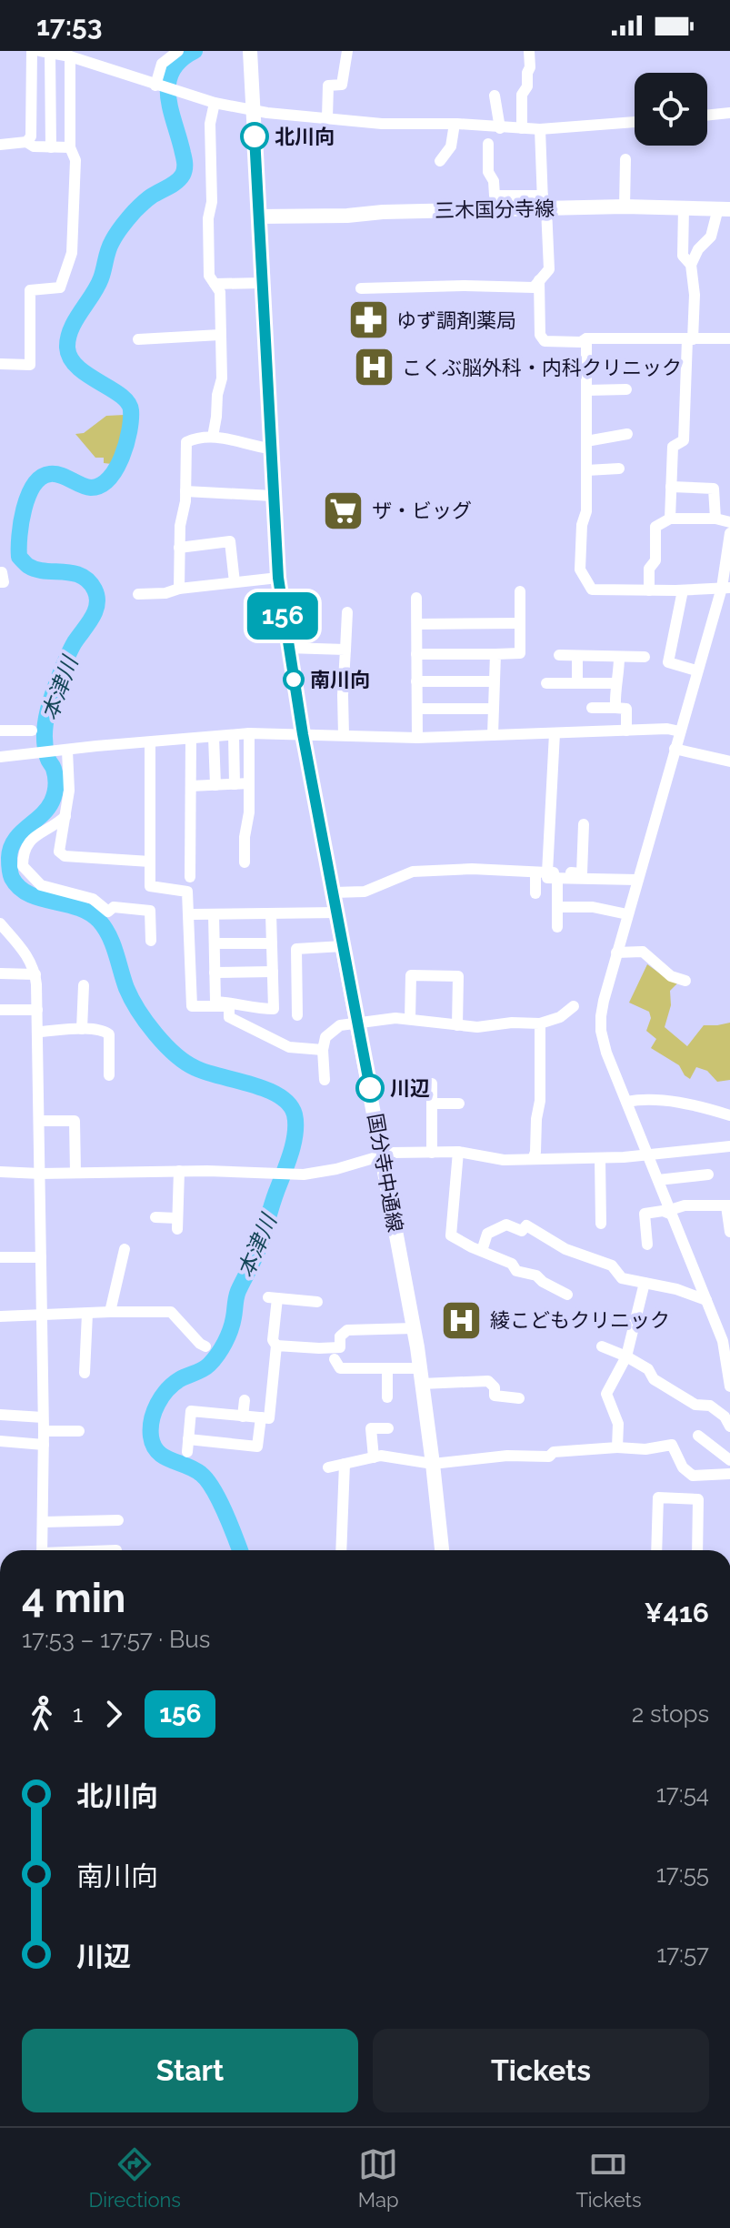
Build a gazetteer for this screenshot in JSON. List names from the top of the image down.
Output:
{
  "streets": {
    "main road": ["三木国分寺線", "国分寺中通線"]
  },
  "crossings": [
    ["三木国分寺線", "国分寺中通線"]
  ],
  "water": ["本津川"],
  "places": {
    "other": ["北川向", "南川向", "川辺"],
    "pharmacy": ["ゆず調剤薬局"],
    "hospital": ["こくぶ脳外科・内科クリニック", "綾こどもクリニック"],
    "supermarket": ["ザ・ビッグ"]
  },
  "lines": ["bus line 156"],
  "page": {
    "status": "17:53",
    "on_map": "156",
    "heading": ["4 min", "17:53 – 17:57 · Bus", "¥416"],
    "legs": ["1", "156", "2 stops"],
    "list": [
      {
        "name": "北川向",
        "value": "17:54"
      },
      {
        "name": "南川向",
        "value": "17:55"
      },
      {
        "name": "川辺",
        "value": "17:57"
      }
    ],
    "buttons": ["Start", "Tickets"],
    "tabs": ["Directions", "Map", "Tickets"]
  }
}
